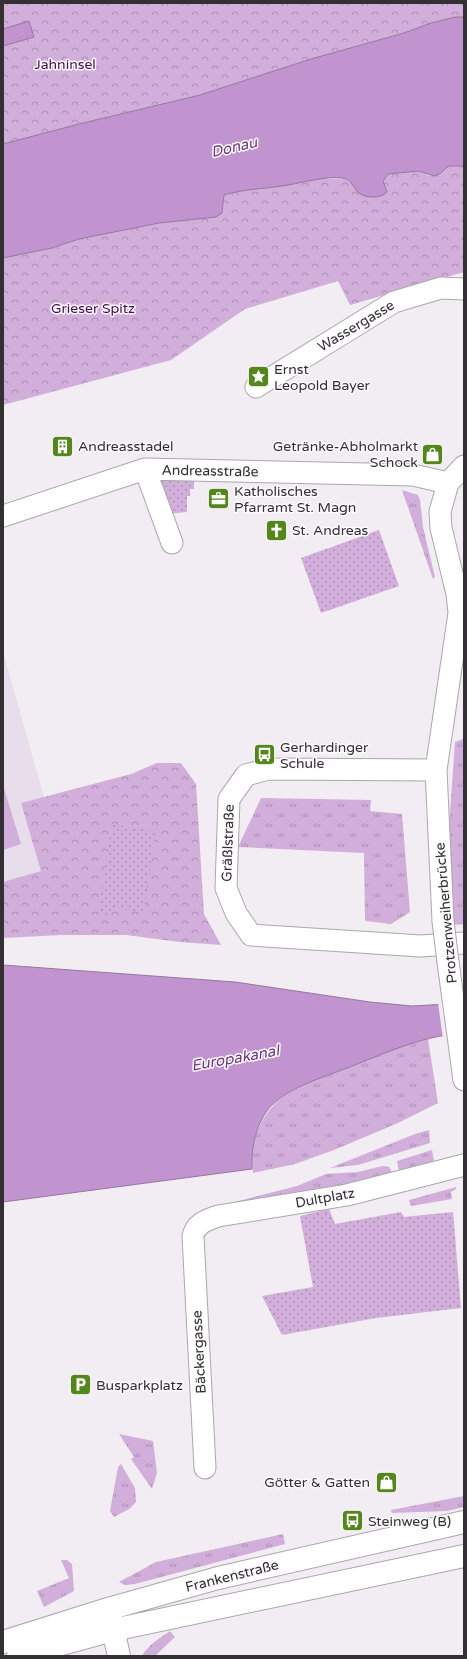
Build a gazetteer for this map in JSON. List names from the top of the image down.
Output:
{
  "streets": {
    "main road": ["Frankenstraße"],
    "street": [
      "Wassergasse",
      "Andreasstraße",
      "Gräßlstraße",
      "Protzenweiherbrücke",
      "Dultplatz",
      "Bäckergasse"
    ]
  },
  "crossings": [
    ["Andreasstraße", "Protzenweiherbrücke"],
    ["Gräßlstraße", "Protzenweiherbrücke"],
    ["Dultplatz", "Bäckergasse"]
  ],
  "water": ["Donau", "Europakanal"],
  "parks": ["Jahninsel", "Grieser Spitz"],
  "places": {
    "place": ["Ernst Leopold Bayer"],
    "building": ["Andreasstadel"],
    "shop": ["Getränke-Abholmarkt Schock", "Götter & Gatten"],
    "office": ["Katholisches Pfarramt St. Magn"],
    "church": ["St. Andreas"],
    "bus stop": ["Gerhardinger Schule", "Steinweg (B)"],
    "parking": ["Busparkplatz"]
  }
}
